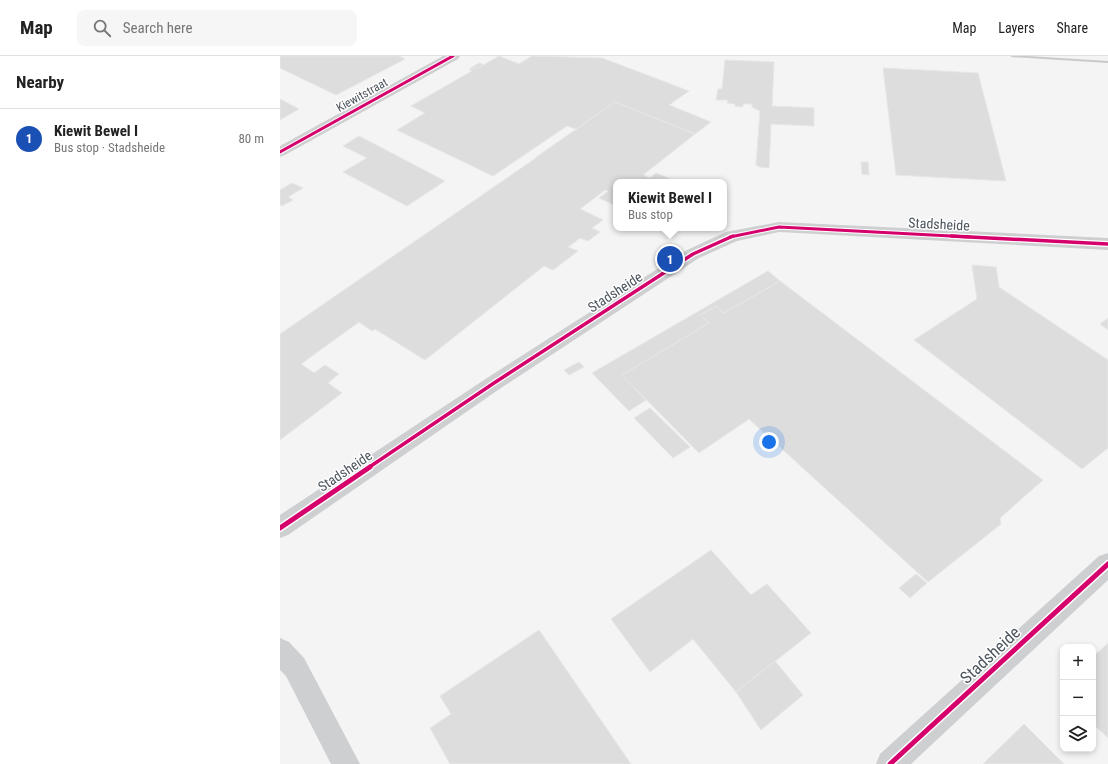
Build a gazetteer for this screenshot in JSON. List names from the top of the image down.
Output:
{
  "streets": {
    "street": ["Kiewitstraat", "Stadsheide"]
  },
  "page": {
    "header": "Map",
    "search": "Search here",
    "nav": ["Map", "Layers", "Share"],
    "heading": "Nearby",
    "list": [
      {
        "mark": "1",
        "name": "Kiewit Bewel I",
        "note": "Bus stop · Stadsheide",
        "value": "80 m"
      }
    ],
    "popup": ["Kiewit Bewel I", "Bus stop"],
    "pins": "1",
    "map_buttons": ["+", "−"]
  }
}
